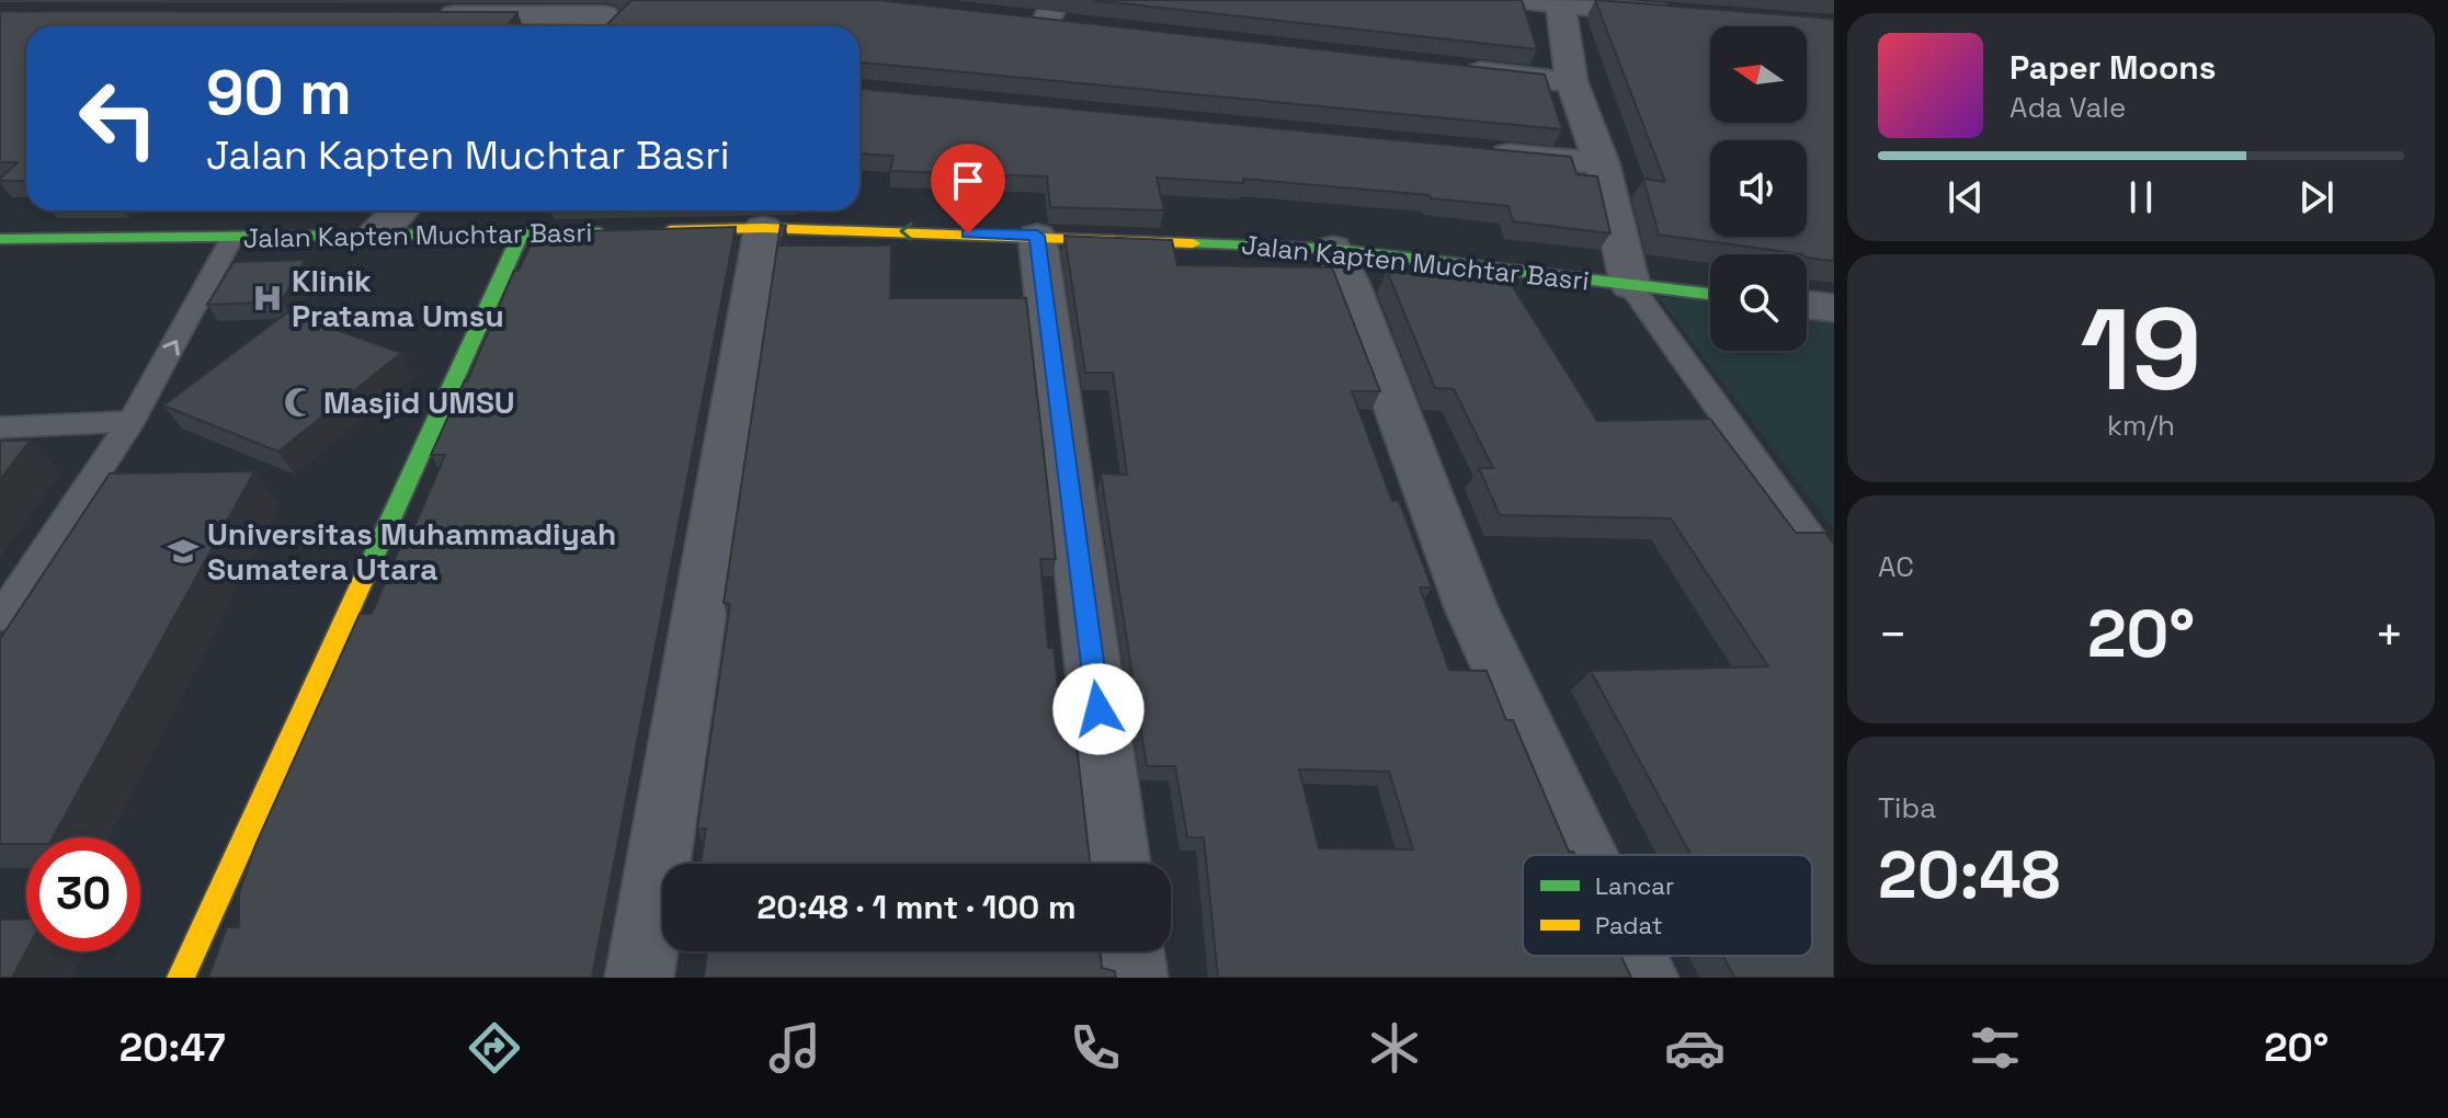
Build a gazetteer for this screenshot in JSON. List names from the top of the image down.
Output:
{
  "streets": {
    "street": ["Jalan Kapten Muchtar Basri"]
  },
  "places": {
    "hospital": ["Klinik Pratama Umsu"],
    "mosque": ["Masjid UMSU"],
    "school or university": ["Universitas Muhammadiyah Sumatera Utara"]
  },
  "legend": ["Lancar", "Padat"],
  "north": "left",
  "page": {
    "turn": ["90 m", "Jalan Kapten Muchtar Basri"],
    "song": ["Paper Moons", "Ada Vale"],
    "tile": [
      ["19", "km/h"],
      "AC",
      ["Tiba", "20:48"]
    ],
    "heat": ["−", "20°", "+"],
    "limit": "30",
    "trip": "20:48 · 1 mnt · 100 m",
    "tabs": ["20:47", "20°"]
  }
}
